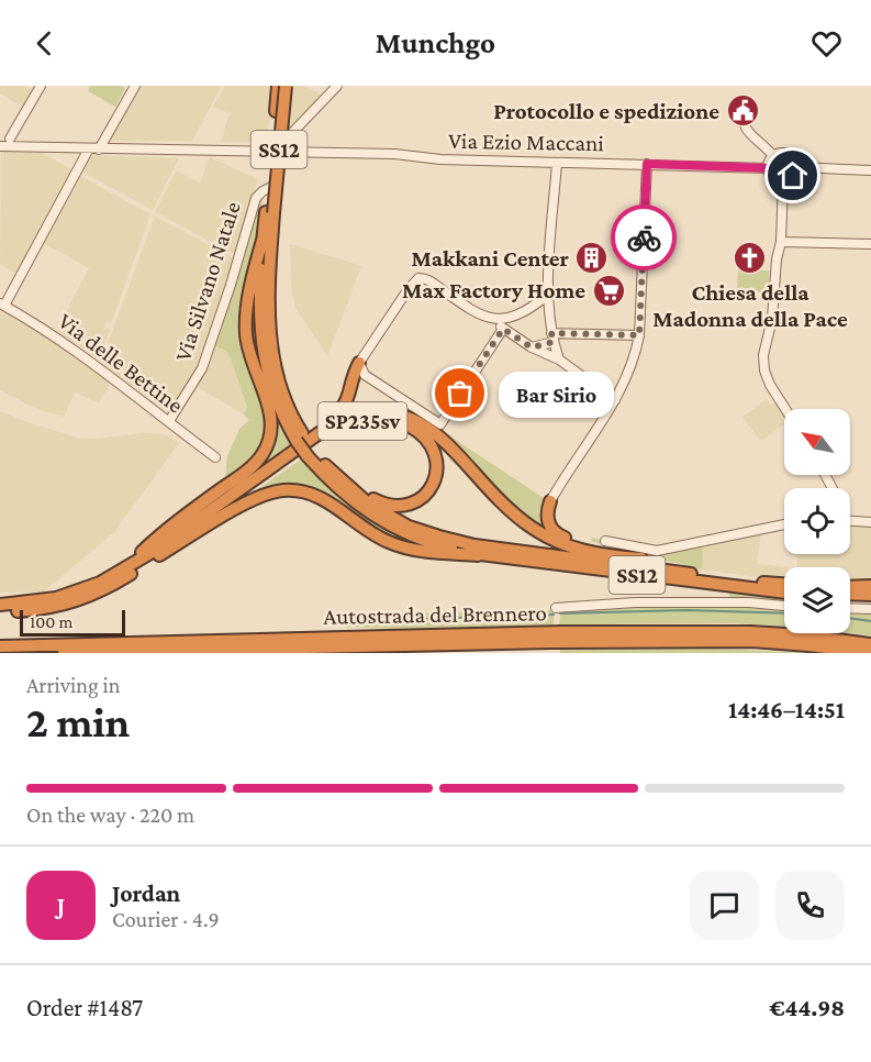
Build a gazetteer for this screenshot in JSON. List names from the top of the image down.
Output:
{
  "streets": {
    "highway": ["SS12", "SP235sv", "Autostrada del Brennero"],
    "street": ["Via Ezio Maccani", "Via Silvano Natale", "Via delle Bettine"]
  },
  "crossings": [
    ["Via Ezio Maccani", "Via Silvano Natale"],
    ["SS12", "SP235sv"],
    ["Via Silvano Natale", "Via delle Bettine"]
  ],
  "places": {
    "public building": ["Protocollo e spedizione"],
    "building": ["Makkani Center"],
    "church": ["Chiesa della Madonna della Pace"],
    "supermarket": ["Max Factory Home"],
    "other": ["Bar Sirio"]
  },
  "scale_bar": "100 m",
  "north": "top left",
  "page": {
    "header": "Munchgo",
    "bubble": "Bar Sirio",
    "scale": "100 m",
    "heading": ["2 min", "Arriving in", "14:46–14:51"],
    "panel": [
      "Jordan",
      "Courier · 4.9",
      "Order #1487",
      "€44.98"
    ],
    "bar": "On the way · 220 m",
    "round": "J"
  }
}
